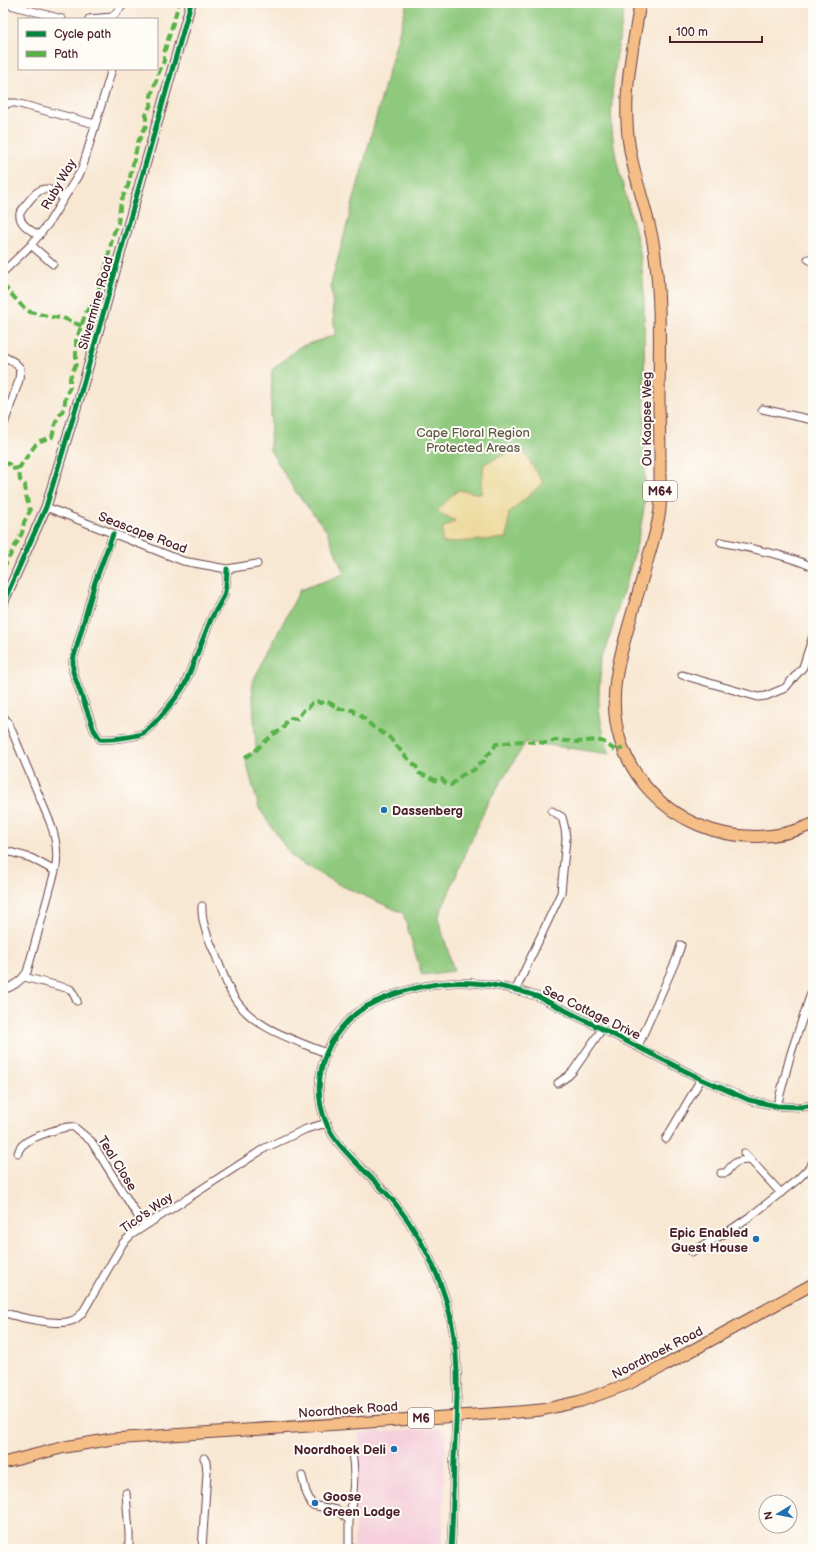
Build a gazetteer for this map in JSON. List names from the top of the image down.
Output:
{
  "streets": {
    "main road": [
      "Ou Kaapse Weg",
      "M64",
      "Noordhoek Road",
      "M6"
    ],
    "street": [
      "Ruby Way",
      "Silvermine Road",
      "Seascape Road",
      "Sea Cottage Drive",
      "Teal Close",
      "Tico's Way"
    ]
  },
  "crossings": [
    ["Silvermine Road", "Seascape Road"],
    ["Sea Cottage Drive", "Tico's Way"],
    ["Sea Cottage Drive", "Noordhoek Road"],
    ["Teal Close", "Tico's Way"]
  ],
  "parks": ["Cape Floral Region Protected Areas"],
  "places": [
    "Dassenberg",
    "Epic Enabled Guest House",
    "Noordhoek Deli",
    "Goose Green Lodge"
  ],
  "legend": ["Cycle path", "Path"],
  "scale_bar": "100 m",
  "north": "left"
}
